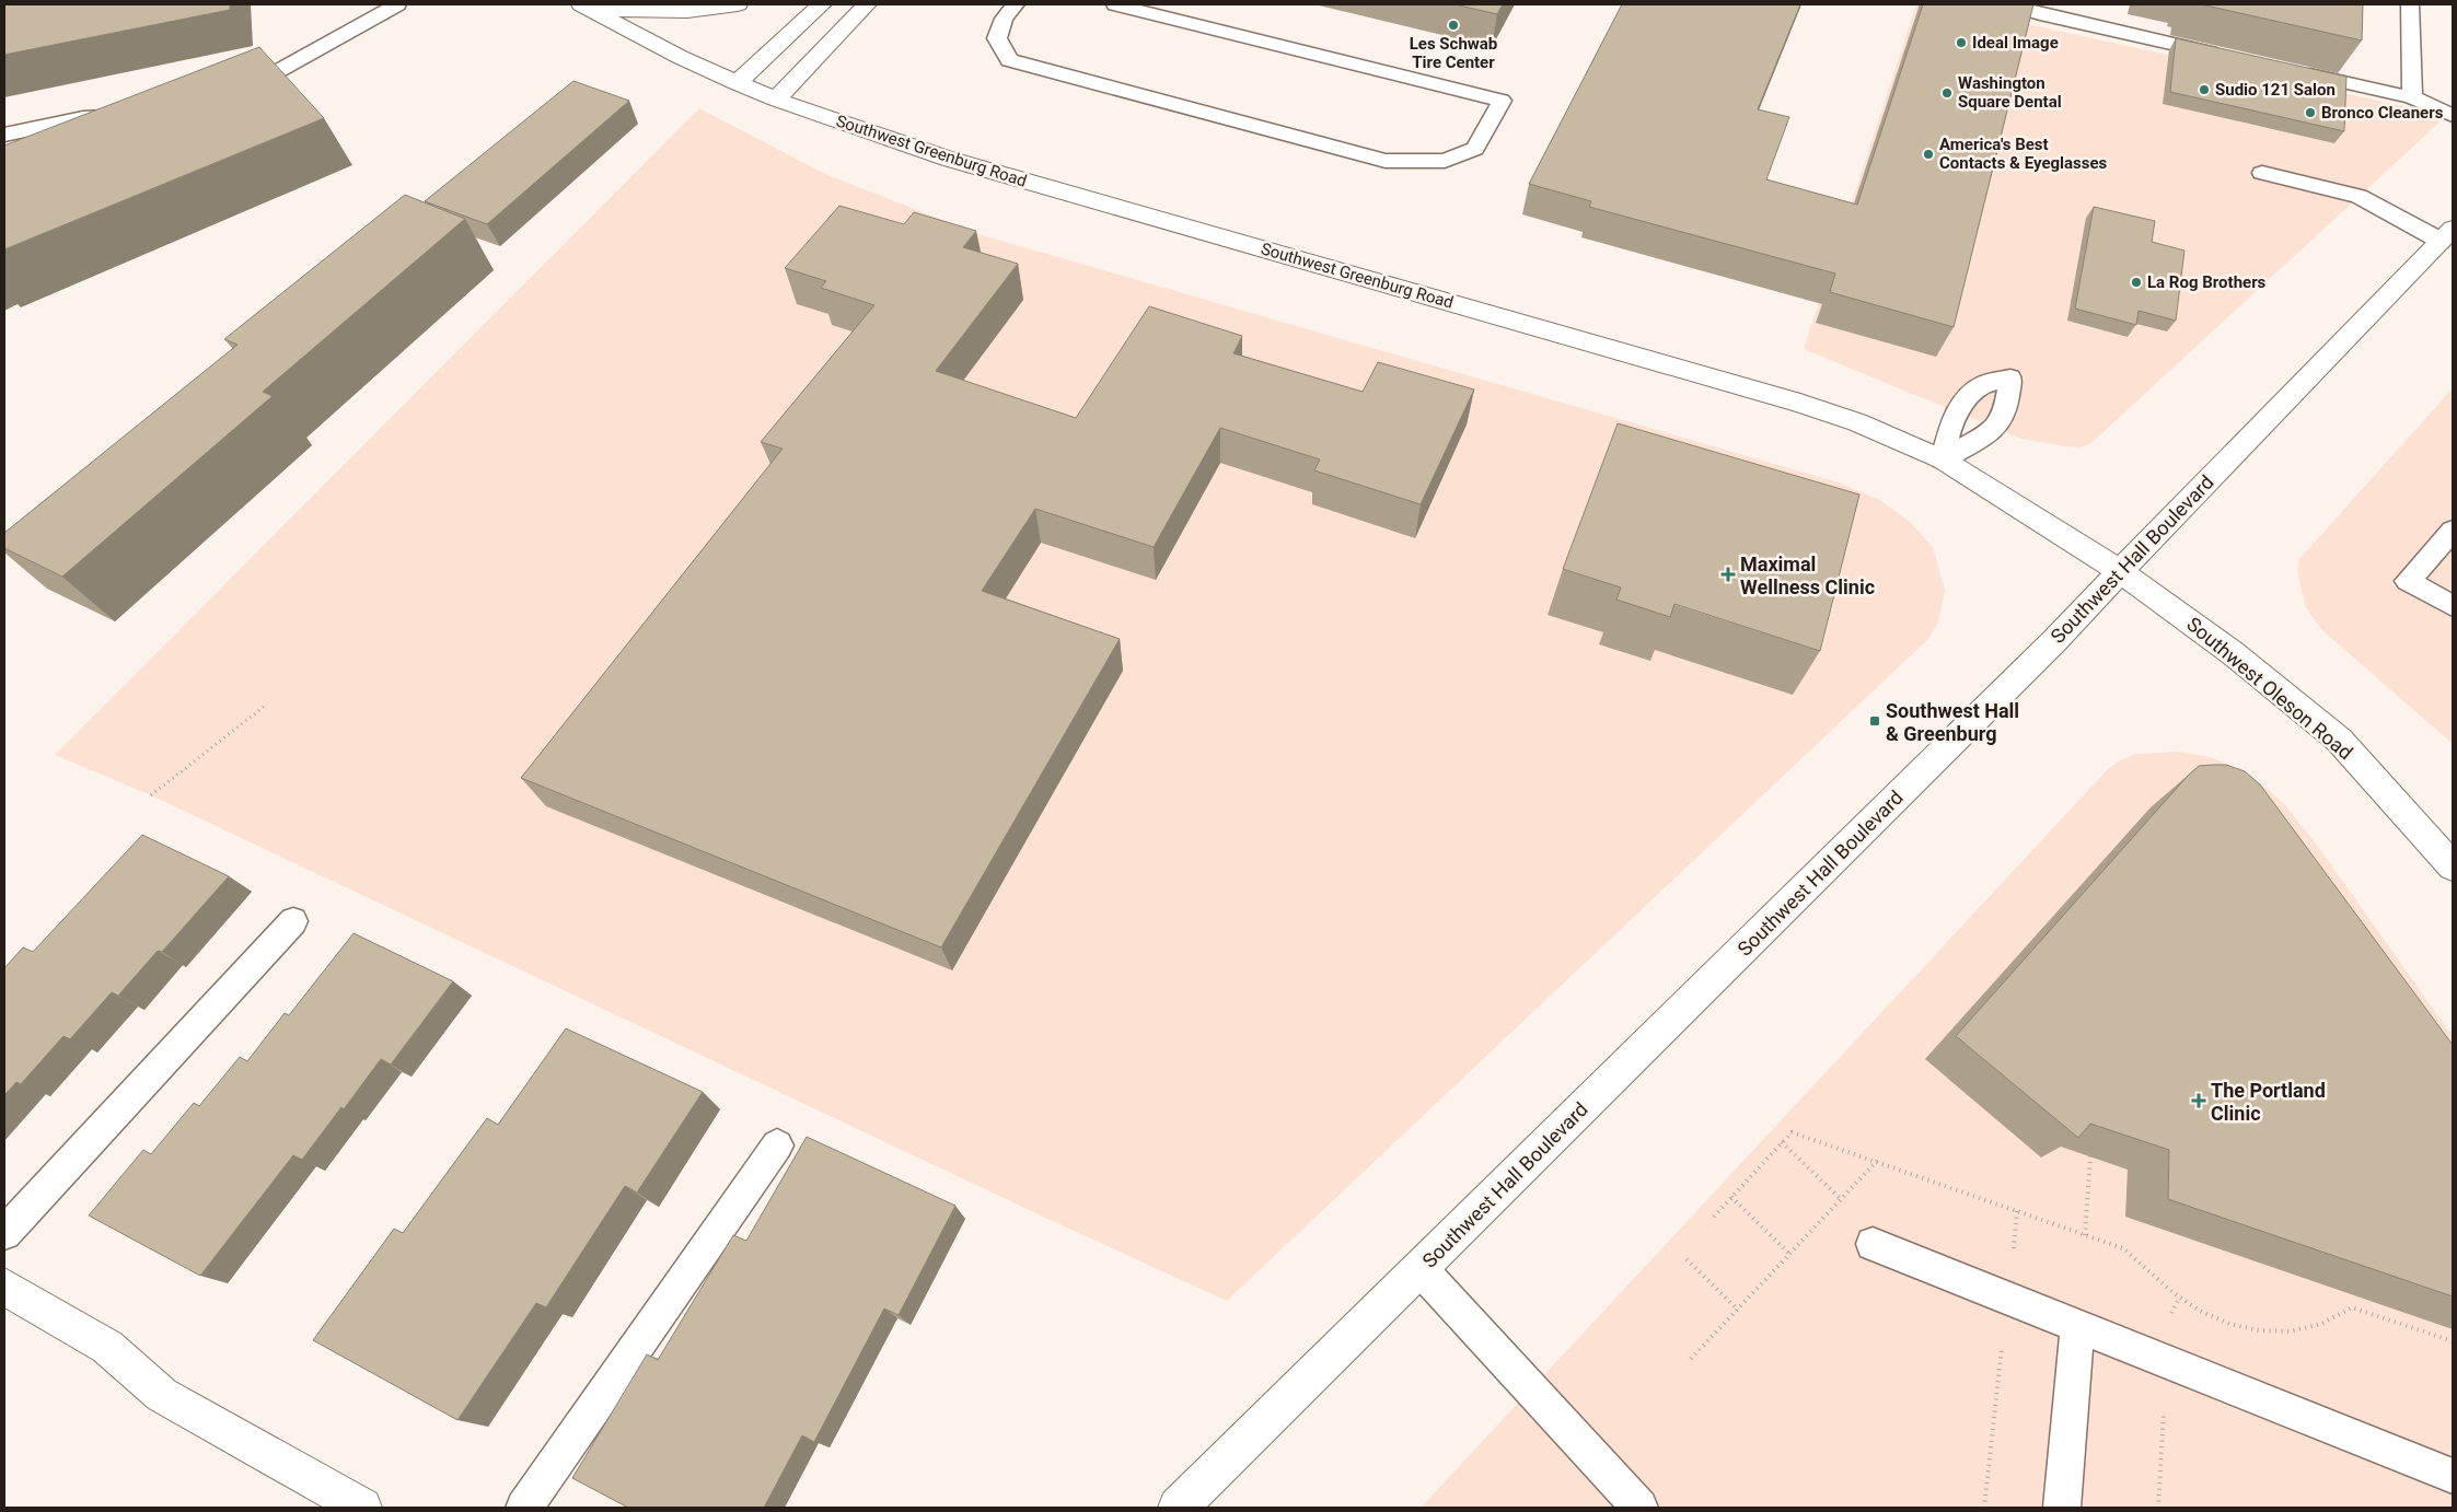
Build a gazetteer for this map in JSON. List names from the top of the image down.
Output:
{
  "streets": {
    "main road": ["Southwest Greenburg Road", "Southwest Hall Boulevard", "Southwest Oleson Road"]
  },
  "crossings": [
    ["Southwest Greenburg Road", "Southwest Hall Boulevard"],
    ["Southwest Greenburg Road", "Southwest Oleson Road"],
    ["Southwest Hall Boulevard", "Southwest Oleson Road"]
  ],
  "places": {
    "other": [
      "Les Schwab Tire Center",
      "Ideal Image",
      "Sudio 121 Salon",
      "Washington Square Dental",
      "Bronco Cleaners",
      "America's Best Contacts & Eyeglasses",
      "La Rog Brothers"
    ],
    "health": ["Maximal Wellness Clinic", "The Portland Clinic"],
    "transit": ["Southwest Hall & Greenburg"]
  }
}
